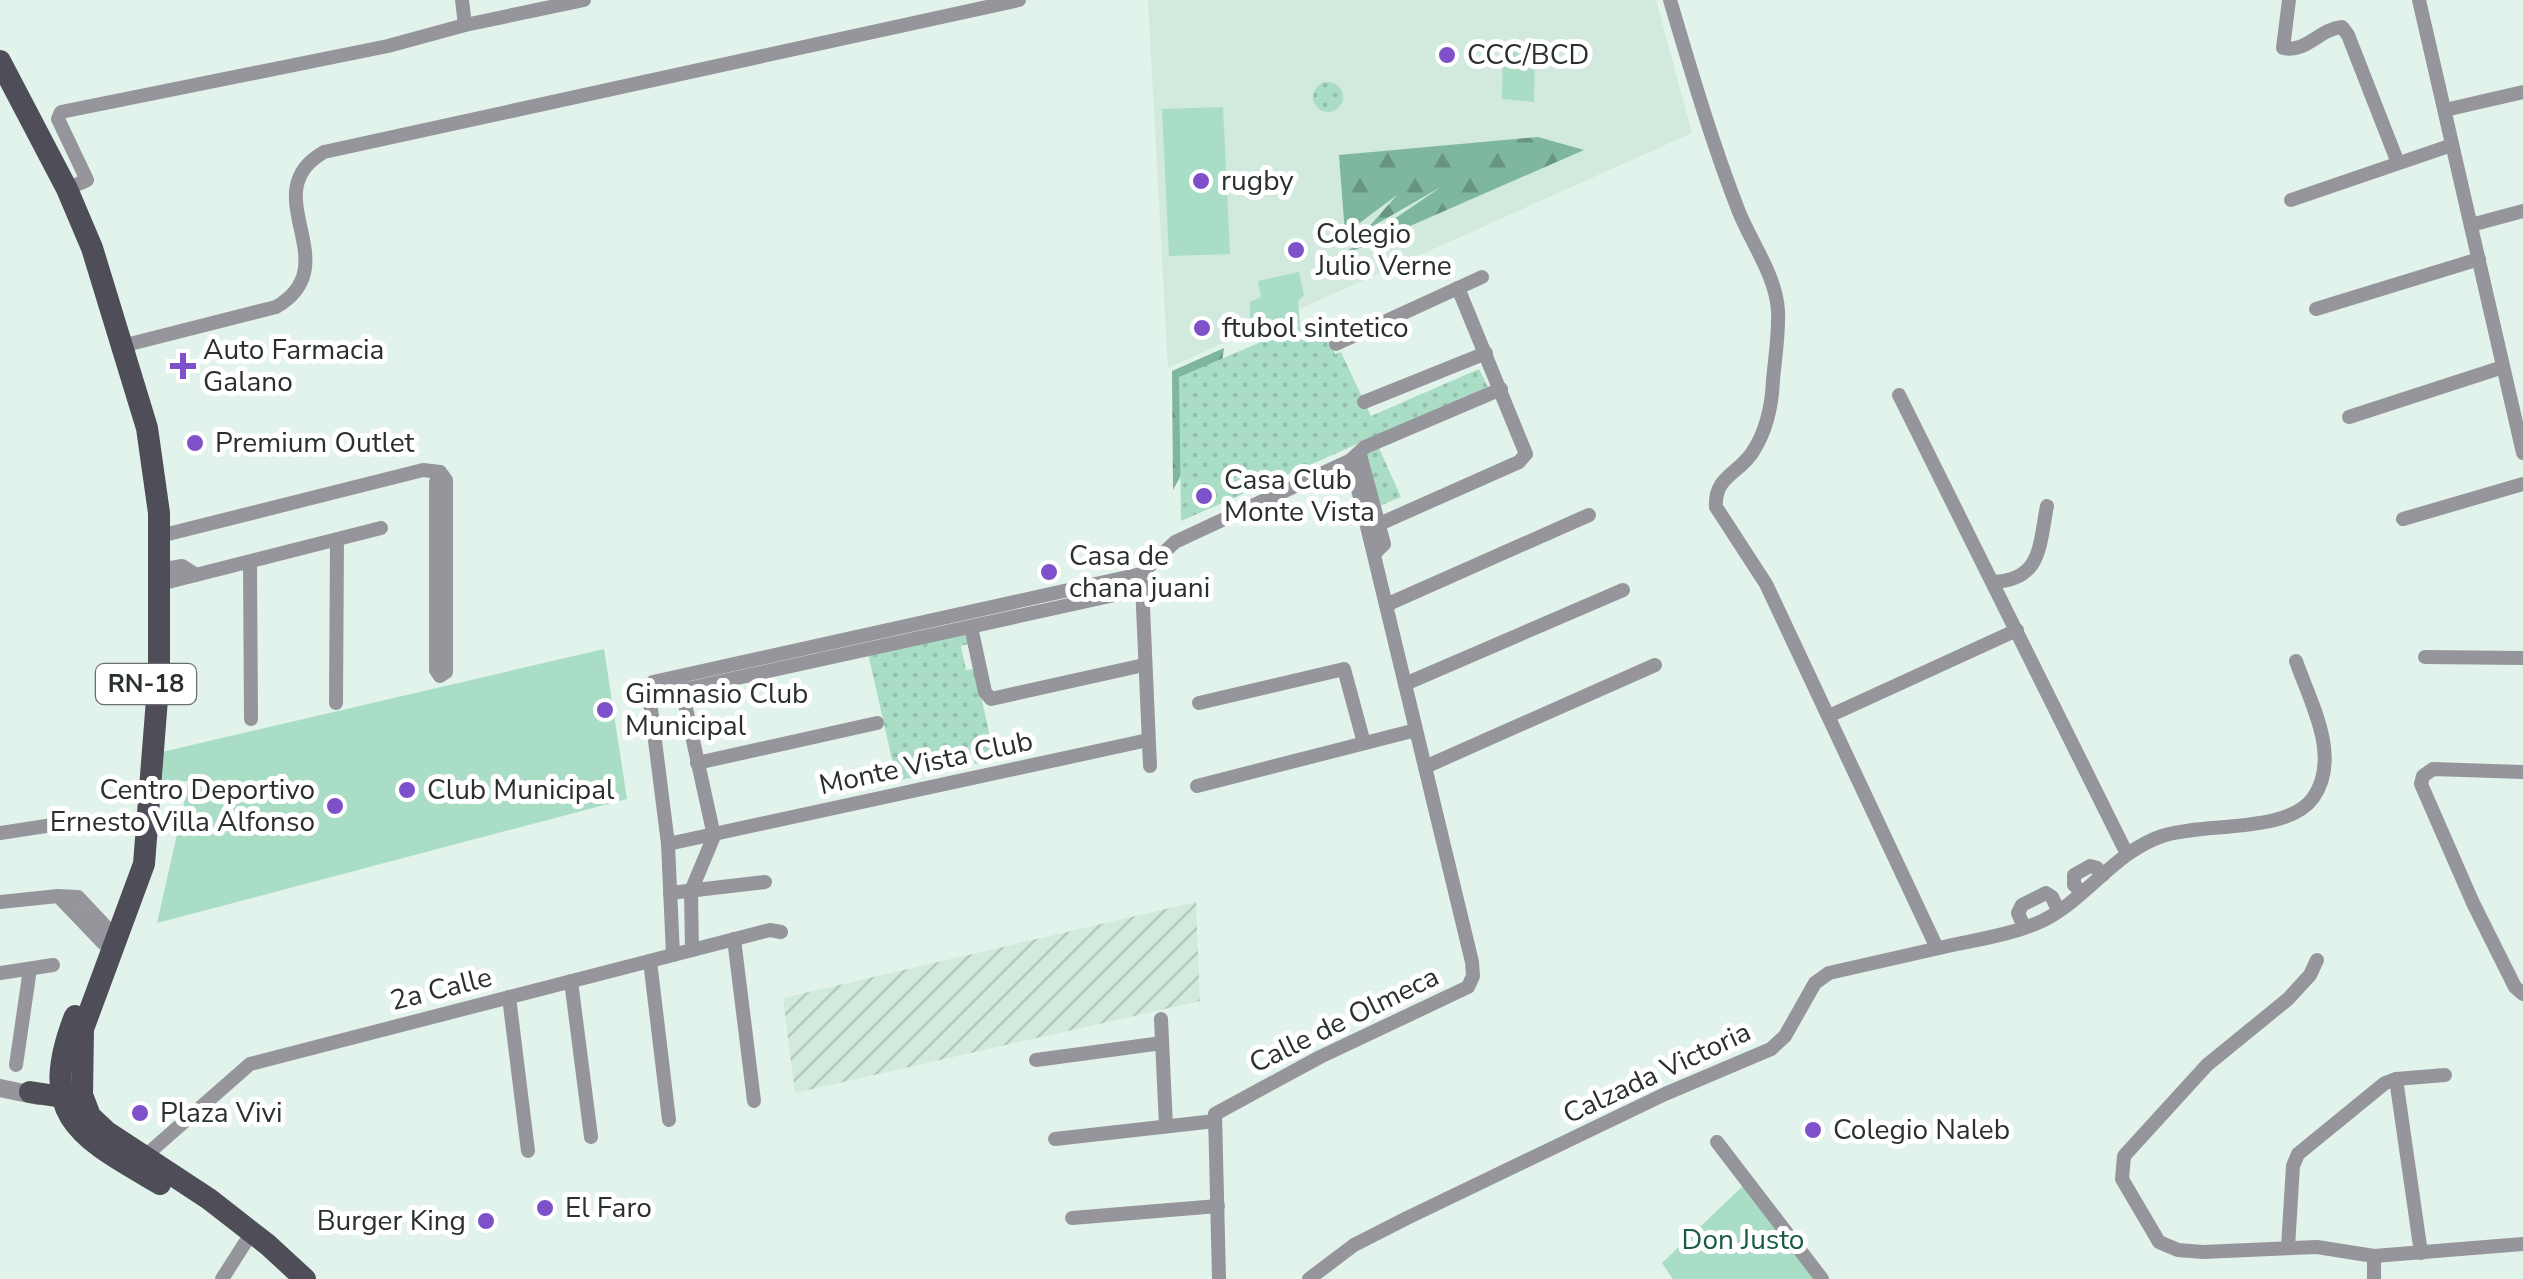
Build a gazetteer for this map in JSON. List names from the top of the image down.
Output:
{
  "streets": {
    "main road": ["RN-18"],
    "street": [
      "Monte Vista Club",
      "2a Calle",
      "Calle de Olmeca",
      "Calzada Victoria"
    ]
  },
  "crossings": [
    ["RN-18", "2a Calle"]
  ],
  "parks": ["Don Justo"],
  "places": {
    "other": [
      "CCC/BCD",
      "rugby",
      "Colegio Julio Verne",
      "ftubol sintetico",
      "Premium Outlet",
      "Casa Club Monte Vista",
      "Casa de chana juani",
      "Gimnasio Club Municipal",
      "Club Municipal",
      "Centro Deportivo Ernesto Villa Alfonso",
      "Plaza Vivi",
      "Colegio Naleb",
      "El Faro",
      "Burger King"
    ],
    "health": ["Auto Farmacia Galano"]
  }
}
